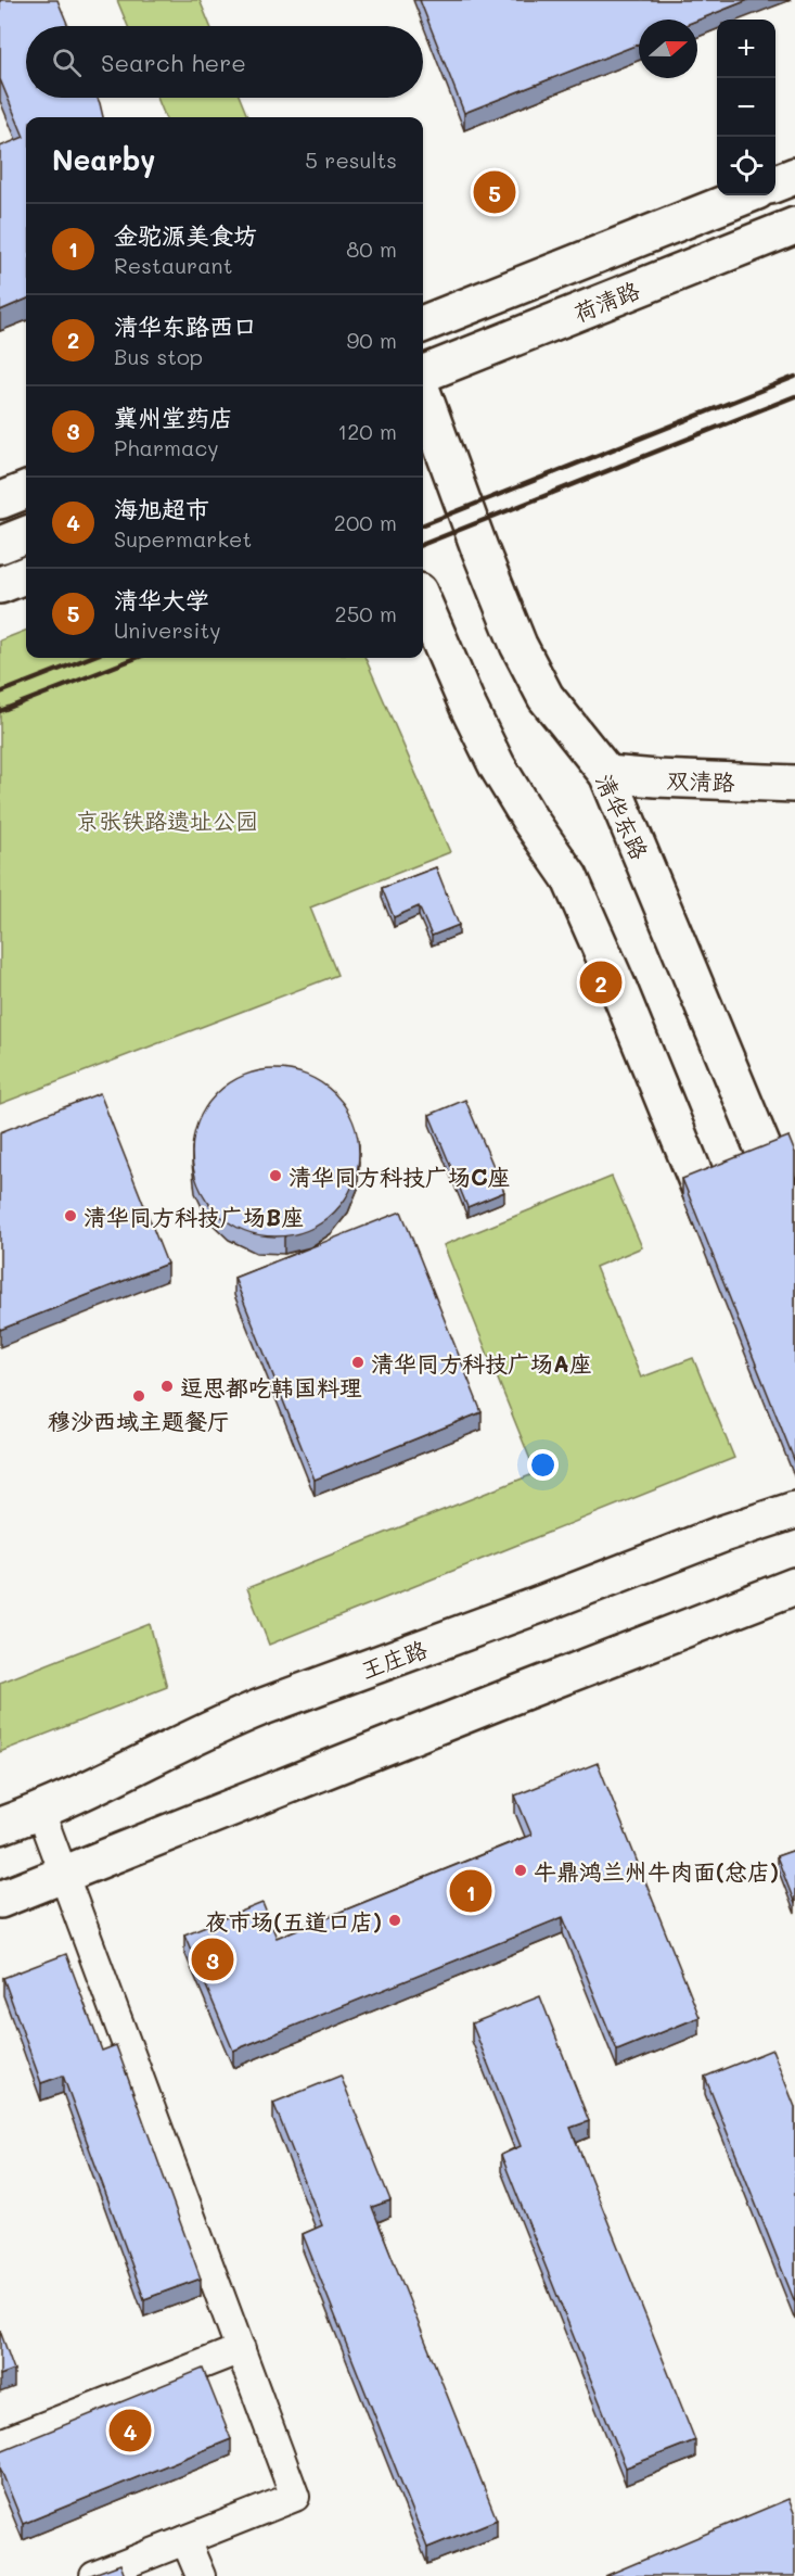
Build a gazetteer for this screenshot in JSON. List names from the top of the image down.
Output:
{
  "streets": {
    "main road": [
      "荷清路",
      "双清路",
      "清华东路",
      "王庄路"
    ]
  },
  "crossings": [
    ["双清路", "清华东路"]
  ],
  "parks": ["京张铁路遗址公园"],
  "places": [
    "清华同方科技广场C座",
    "清华同方科技广场B座",
    "清华同方科技广场A座",
    "逗思都吃韩国料理",
    "穆沙西域主题餐厅",
    "牛鼎鸿兰州牛肉面(总店)",
    "夜市场(五道口店)"
  ],
  "north": "right",
  "page": {
    "map_buttons": ["+", "−"],
    "search": "Search here",
    "heading": ["Nearby", "5 results"],
    "pins": [
      "5",
      "2",
      "1",
      "3",
      "4"
    ],
    "list": [
      {
        "mark": "1",
        "name": "金驼源美食坊",
        "note": "Restaurant",
        "value": "80 m"
      },
      {
        "mark": "2",
        "name": "清华东路西口",
        "note": "Bus stop",
        "value": "90 m"
      },
      {
        "mark": "3",
        "name": "冀州堂药店",
        "note": "Pharmacy",
        "value": "120 m"
      },
      {
        "mark": "4",
        "name": "海旭超市",
        "note": "Supermarket",
        "value": "200 m"
      },
      {
        "mark": "5",
        "name": "清华大学",
        "note": "University",
        "value": "250 m"
      }
    ]
  }
}
